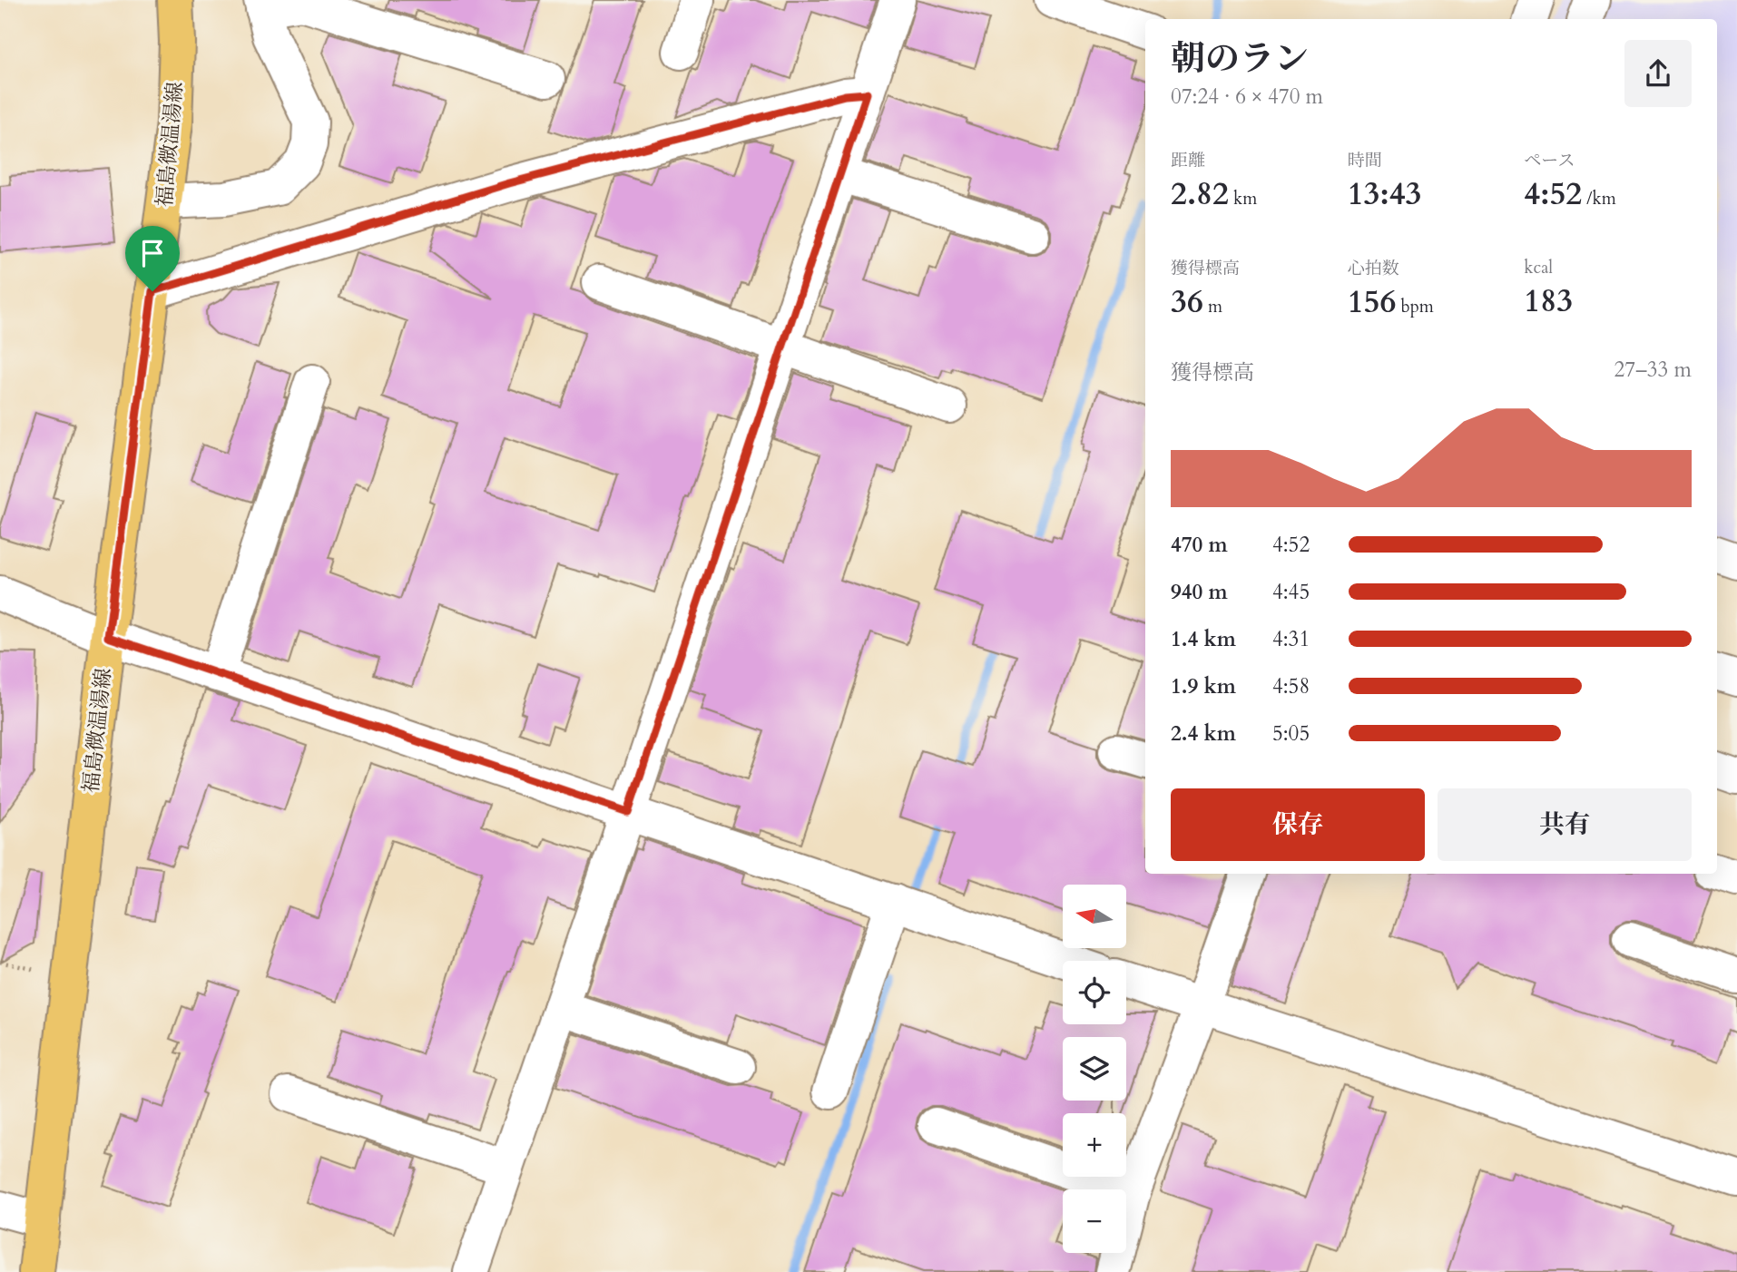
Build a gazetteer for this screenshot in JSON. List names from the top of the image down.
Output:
{
  "streets": {
    "main road": ["福島微温湯線"]
  },
  "north": "left",
  "page": {
    "heading": ["朝のラン", "07:24 · 6 × 470 m"],
    "stats": [
      ["距離", "2.82 km"],
      ["時間", "13:43"],
      ["ペース", "4:52 /km"],
      ["獲得標高", "36 m"],
      ["心拍数", "156 bpm"],
      ["kcal", "183"]
    ],
    "chart": ["獲得標高", "27–33 m"],
    "list": [
      {
        "name": "470 m",
        "note": "4:52"
      },
      {
        "name": "940 m",
        "note": "4:45"
      },
      {
        "name": "1.4 km",
        "note": "4:31"
      },
      {
        "name": "1.9 km",
        "note": "4:58"
      },
      {
        "name": "2.4 km",
        "note": "5:05"
      }
    ],
    "buttons": ["保存", "共有"],
    "map_buttons": ["+", "−"]
  }
}
